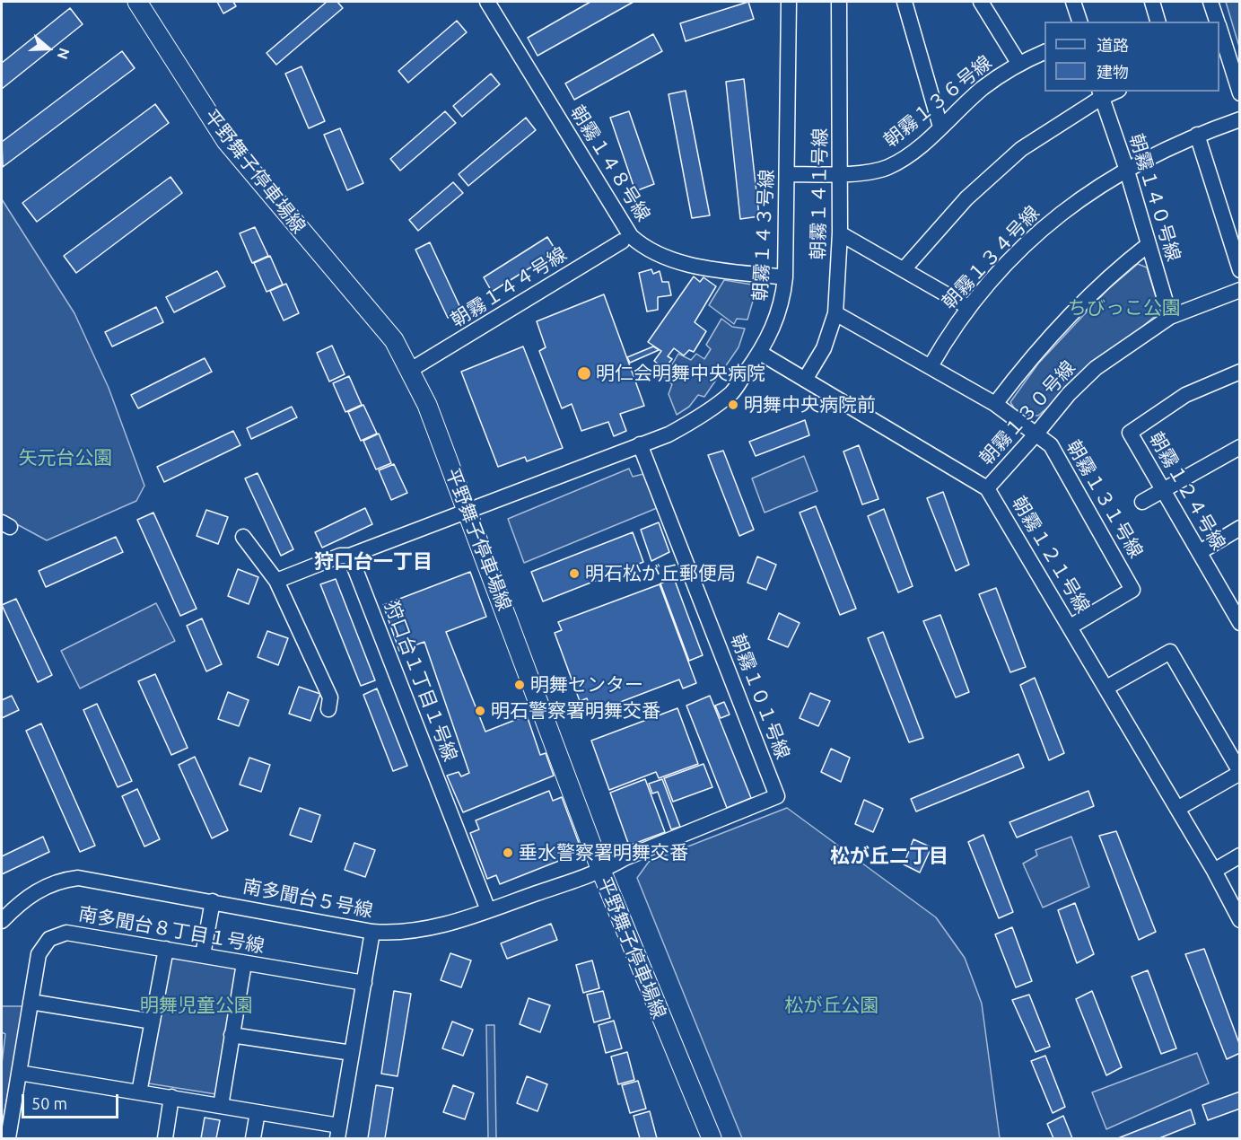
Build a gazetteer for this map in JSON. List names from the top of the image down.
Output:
{
  "streets": {
    "main road": ["平野舞子停車場線"],
    "street": [
      "朝霧１３６号線",
      "朝霧１４８号線",
      "朝霧１４１号線",
      "朝霧１４０号線",
      "朝霧１４３号線",
      "朝霧１３４号線",
      "朝霧１４４号線",
      "朝霧１３０号線",
      "朝霧１２４号線",
      "朝霧１３１号線",
      "朝霧１２１号線",
      "狩口台１丁目１号線",
      "朝霧１０１号線",
      "南多聞台５号線",
      "南多聞台８丁目１号線"
    ]
  },
  "crossings": [
    ["朝霧１３６号線", "朝霧１４１号線"],
    ["朝霧１３６号線", "朝霧１４３号線"],
    ["朝霧１４８号線", "朝霧１４３号線"],
    ["平野舞子停車場線", "朝霧１４３号線"],
    ["平野舞子停車場線", "朝霧１４４号線"],
    ["平野舞子停車場線", "朝霧１０１号線"],
    ["平野舞子停車場線", "南多聞台５号線"],
    ["朝霧１４１号線", "朝霧１３１号線"],
    ["朝霧１４１号線", "朝霧１２１号線"],
    ["朝霧１４０号線", "朝霧１３４号線"],
    ["朝霧１４０号線", "朝霧１３０号線"],
    ["朝霧１４３号線", "朝霧１２１号線"],
    ["朝霧１４３号線", "朝霧１０１号線"],
    ["朝霧１３４号線", "朝霧１３１号線"],
    ["朝霧１３０号線", "朝霧１３１号線"],
    ["朝霧１３０号線", "朝霧１２１号線"],
    ["朝霧１３１号線", "朝霧１２１号線"],
    ["狩口台１丁目１号線", "南多聞台５号線"],
    ["朝霧１０１号線", "南多聞台５号線"]
  ],
  "districts": ["狩口台一丁目", "松が丘二丁目"],
  "parks": [
    "ちびっこ公園",
    "矢元台公園",
    "明舞児童公園",
    "松が丘公園"
  ],
  "places": [
    "明仁会明舞中央病院",
    "明舞中央病院前",
    "明石松が丘郵便局",
    "明舞センター",
    "明石警察署明舞交番",
    "垂水警察署明舞交番"
  ],
  "legend": ["道路", "建物"],
  "scale_bar": "50 m",
  "north": "right"
}
